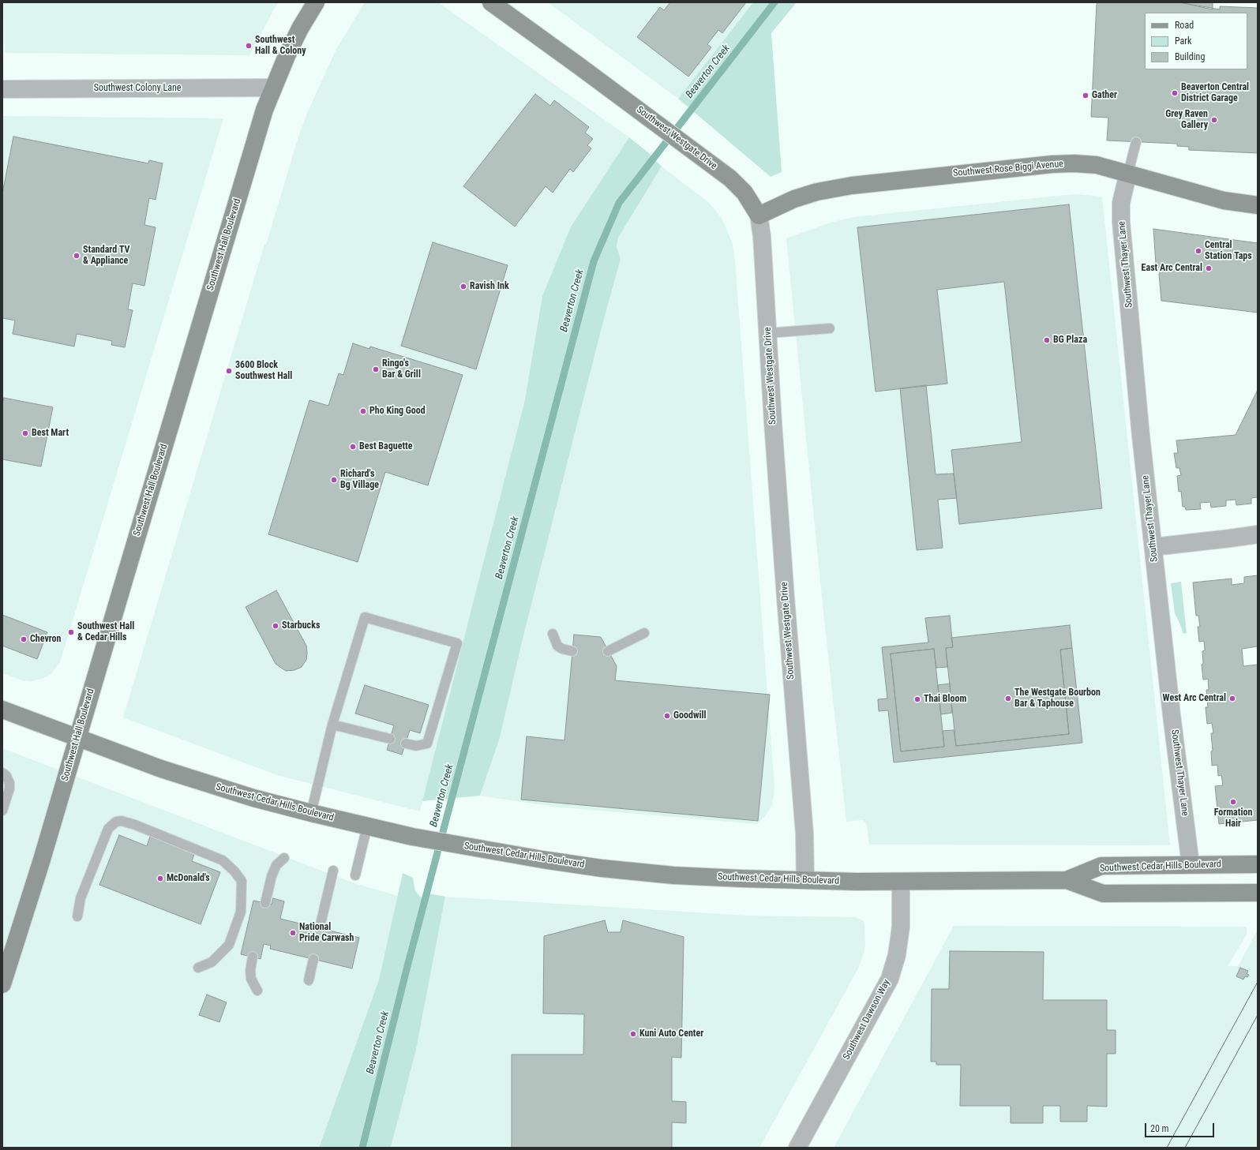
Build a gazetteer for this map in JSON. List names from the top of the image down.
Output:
{
  "streets": {
    "main road": [
      "Southwest Westgate Drive",
      "Southwest Rose Biggi Avenue",
      "Southwest Hall Boulevard",
      "Southwest Cedar Hills Boulevard"
    ],
    "street": ["Southwest Colony Lane", "Southwest Thayer Lane", "Southwest Dawson Way"]
  },
  "crossings": [
    ["Southwest Colony Lane", "Southwest Hall Boulevard"],
    ["Southwest Westgate Drive", "Southwest Rose Biggi Avenue"],
    ["Southwest Westgate Drive", "Southwest Cedar Hills Boulevard"],
    ["Southwest Rose Biggi Avenue", "Southwest Thayer Lane"],
    ["Southwest Hall Boulevard", "Southwest Cedar Hills Boulevard"],
    ["Southwest Thayer Lane", "Southwest Cedar Hills Boulevard"],
    ["Southwest Cedar Hills Boulevard", "Southwest Dawson Way"]
  ],
  "water": ["Beaverton Creek"],
  "places": [
    "Southwest Hall & Colony",
    "Beaverton Central District Garage",
    "Gather",
    "Grey Raven Gallery",
    "Central Station Taps",
    "Standard TV & Appliance",
    "East Arc Central",
    "Ravish Ink",
    "BG Plaza",
    "Ringo's Bar & Grill",
    "3600 Block Southwest Hall",
    "Pho King Good",
    "Best Mart",
    "Best Baguette",
    "Richard's Bg Village",
    "Starbucks",
    "Southwest Hall & Cedar Hills",
    "Chevron",
    "The Westgate Bourbon Bar & Taphouse",
    "West Arc Central",
    "Thai Bloom",
    "Goodwill",
    "Formation Hair",
    "McDonald's",
    "National Pride Carwash",
    "Kuni Auto Center"
  ],
  "legend": ["Road", "Park", "Building"],
  "scale_bar": "20 m"
}
